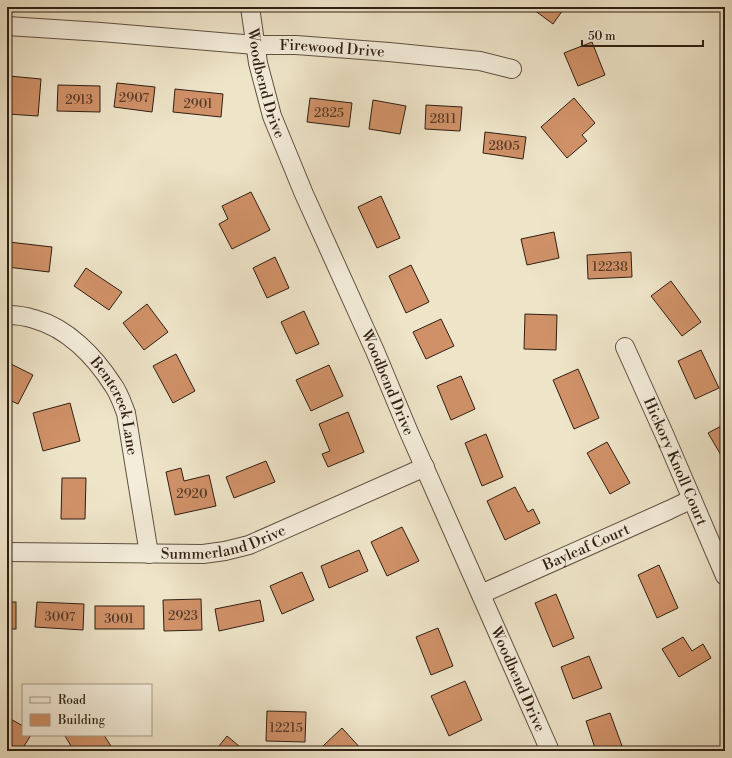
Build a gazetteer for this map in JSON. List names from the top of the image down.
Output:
{
  "streets": {
    "street": [
      "Firewood Drive",
      "Woodbend Drive",
      "Bentcreek Lane",
      "Hickory Knoll Court",
      "Summerland Drive",
      "Bayleaf Court"
    ]
  },
  "crossings": [
    ["Firewood Drive", "Woodbend Drive"],
    ["Woodbend Drive", "Summerland Drive"],
    ["Woodbend Drive", "Bayleaf Court"],
    ["Bentcreek Lane", "Summerland Drive"],
    ["Hickory Knoll Court", "Bayleaf Court"]
  ],
  "house_numbers": [
    "2907",
    "2913",
    "2901",
    "2825",
    "2811",
    "2805",
    "12238",
    "2920",
    "2923",
    "3007",
    "3001",
    "12215"
  ],
  "legend": ["Road", "Building"],
  "scale_bar": "50 m"
}
